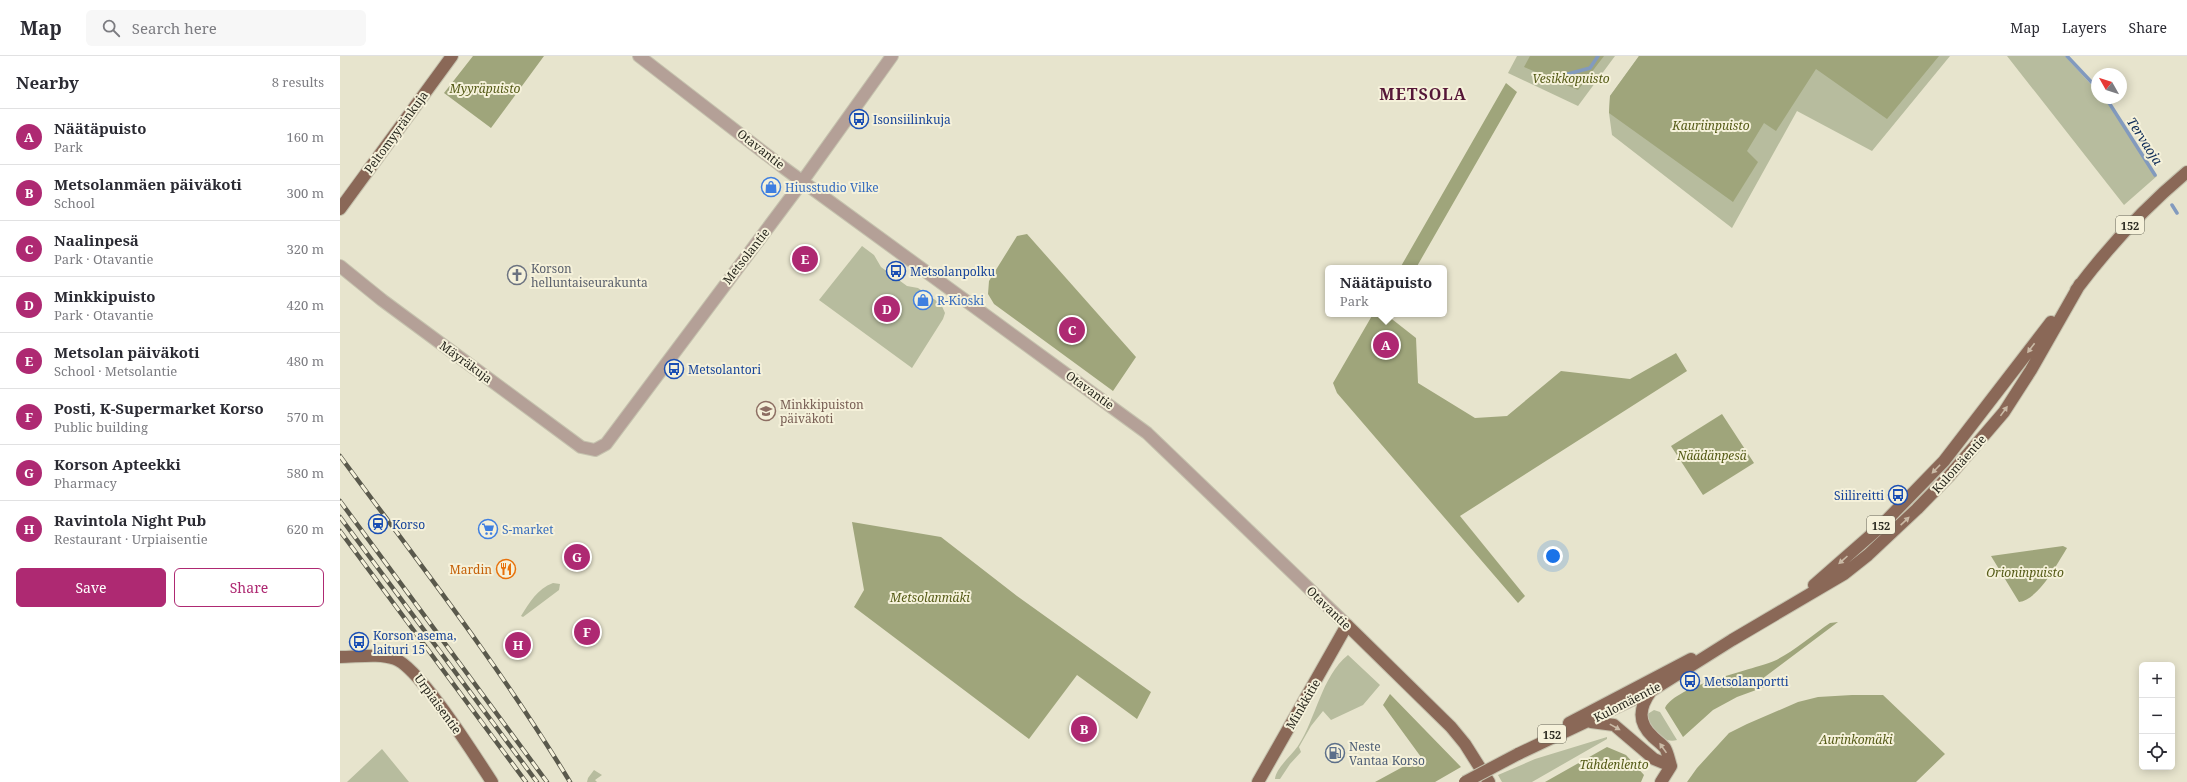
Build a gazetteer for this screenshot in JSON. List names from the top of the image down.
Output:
{
  "streets": {
    "main road": [
      "Peltomyyränkuja",
      "Otavantie",
      "152",
      "Kulomäentie",
      "Urpiaisentie",
      "Minkkitie"
    ],
    "street": ["Metsolantie", "Mäyräkuja"]
  },
  "crossings": [
    ["Otavantie", "Metsolantie"],
    ["Otavantie", "Minkkitie"],
    ["Metsolantie", "Mäyräkuja"]
  ],
  "districts": ["METSOLA"],
  "water": ["Tervaoja"],
  "parks": [
    "Vesikkopuisto",
    "Myyräpuisto",
    "Kauriinpuisto",
    "Näädänpesä",
    "Orioninpuisto",
    "Metsolanmäki",
    "Aurinkomäki",
    "Tähdenlento"
  ],
  "places": {
    "bus stop": [
      "Isonsiilinkuja",
      "Metsolanpolku",
      "Metsolantori",
      "Siilireitti",
      "Korson asema, laituri 15",
      "Metsolanportti"
    ],
    "shop": ["Hiusstudio Vilke", "R-Kioski"],
    "church": ["Korson helluntaiseurakunta"],
    "school or university": ["Minkkipuiston päiväkoti"],
    "station": ["Korso"],
    "supermarket": ["S-market"],
    "restaurant": ["Mardin"],
    "fuel station": ["Neste Vantaa Korso"]
  },
  "north": "top left",
  "page": {
    "header": "Map",
    "search": "Search here",
    "nav": ["Map", "Layers", "Share"],
    "heading": ["Nearby", "8 results"],
    "list": [
      {
        "mark": "A",
        "name": "Näätäpuisto",
        "note": "Park",
        "value": "160 m"
      },
      {
        "mark": "B",
        "name": "Metsolanmäen päiväkoti",
        "note": "School",
        "value": "300 m"
      },
      {
        "mark": "C",
        "name": "Naalinpesä",
        "note": "Park · Otavantie",
        "value": "320 m"
      },
      {
        "mark": "D",
        "name": "Minkkipuisto",
        "note": "Park · Otavantie",
        "value": "420 m"
      },
      {
        "mark": "E",
        "name": "Metsolan päiväkoti",
        "note": "School · Metsolantie",
        "value": "480 m"
      },
      {
        "mark": "F",
        "name": "Posti, K-Supermarket Korso",
        "note": "Public building",
        "value": "570 m"
      },
      {
        "mark": "G",
        "name": "Korson Apteekki",
        "note": "Pharmacy",
        "value": "580 m"
      },
      {
        "mark": "H",
        "name": "Ravintola Night Pub",
        "note": "Restaurant · Urpiaisentie",
        "value": "620 m"
      }
    ],
    "pins": [
      "E",
      "D",
      "C",
      "A",
      "G",
      "F",
      "H",
      "B"
    ],
    "popup": ["Näätäpuisto", "Park"],
    "buttons": ["Save", "Share"],
    "map_buttons": ["+", "−"]
  }
}
